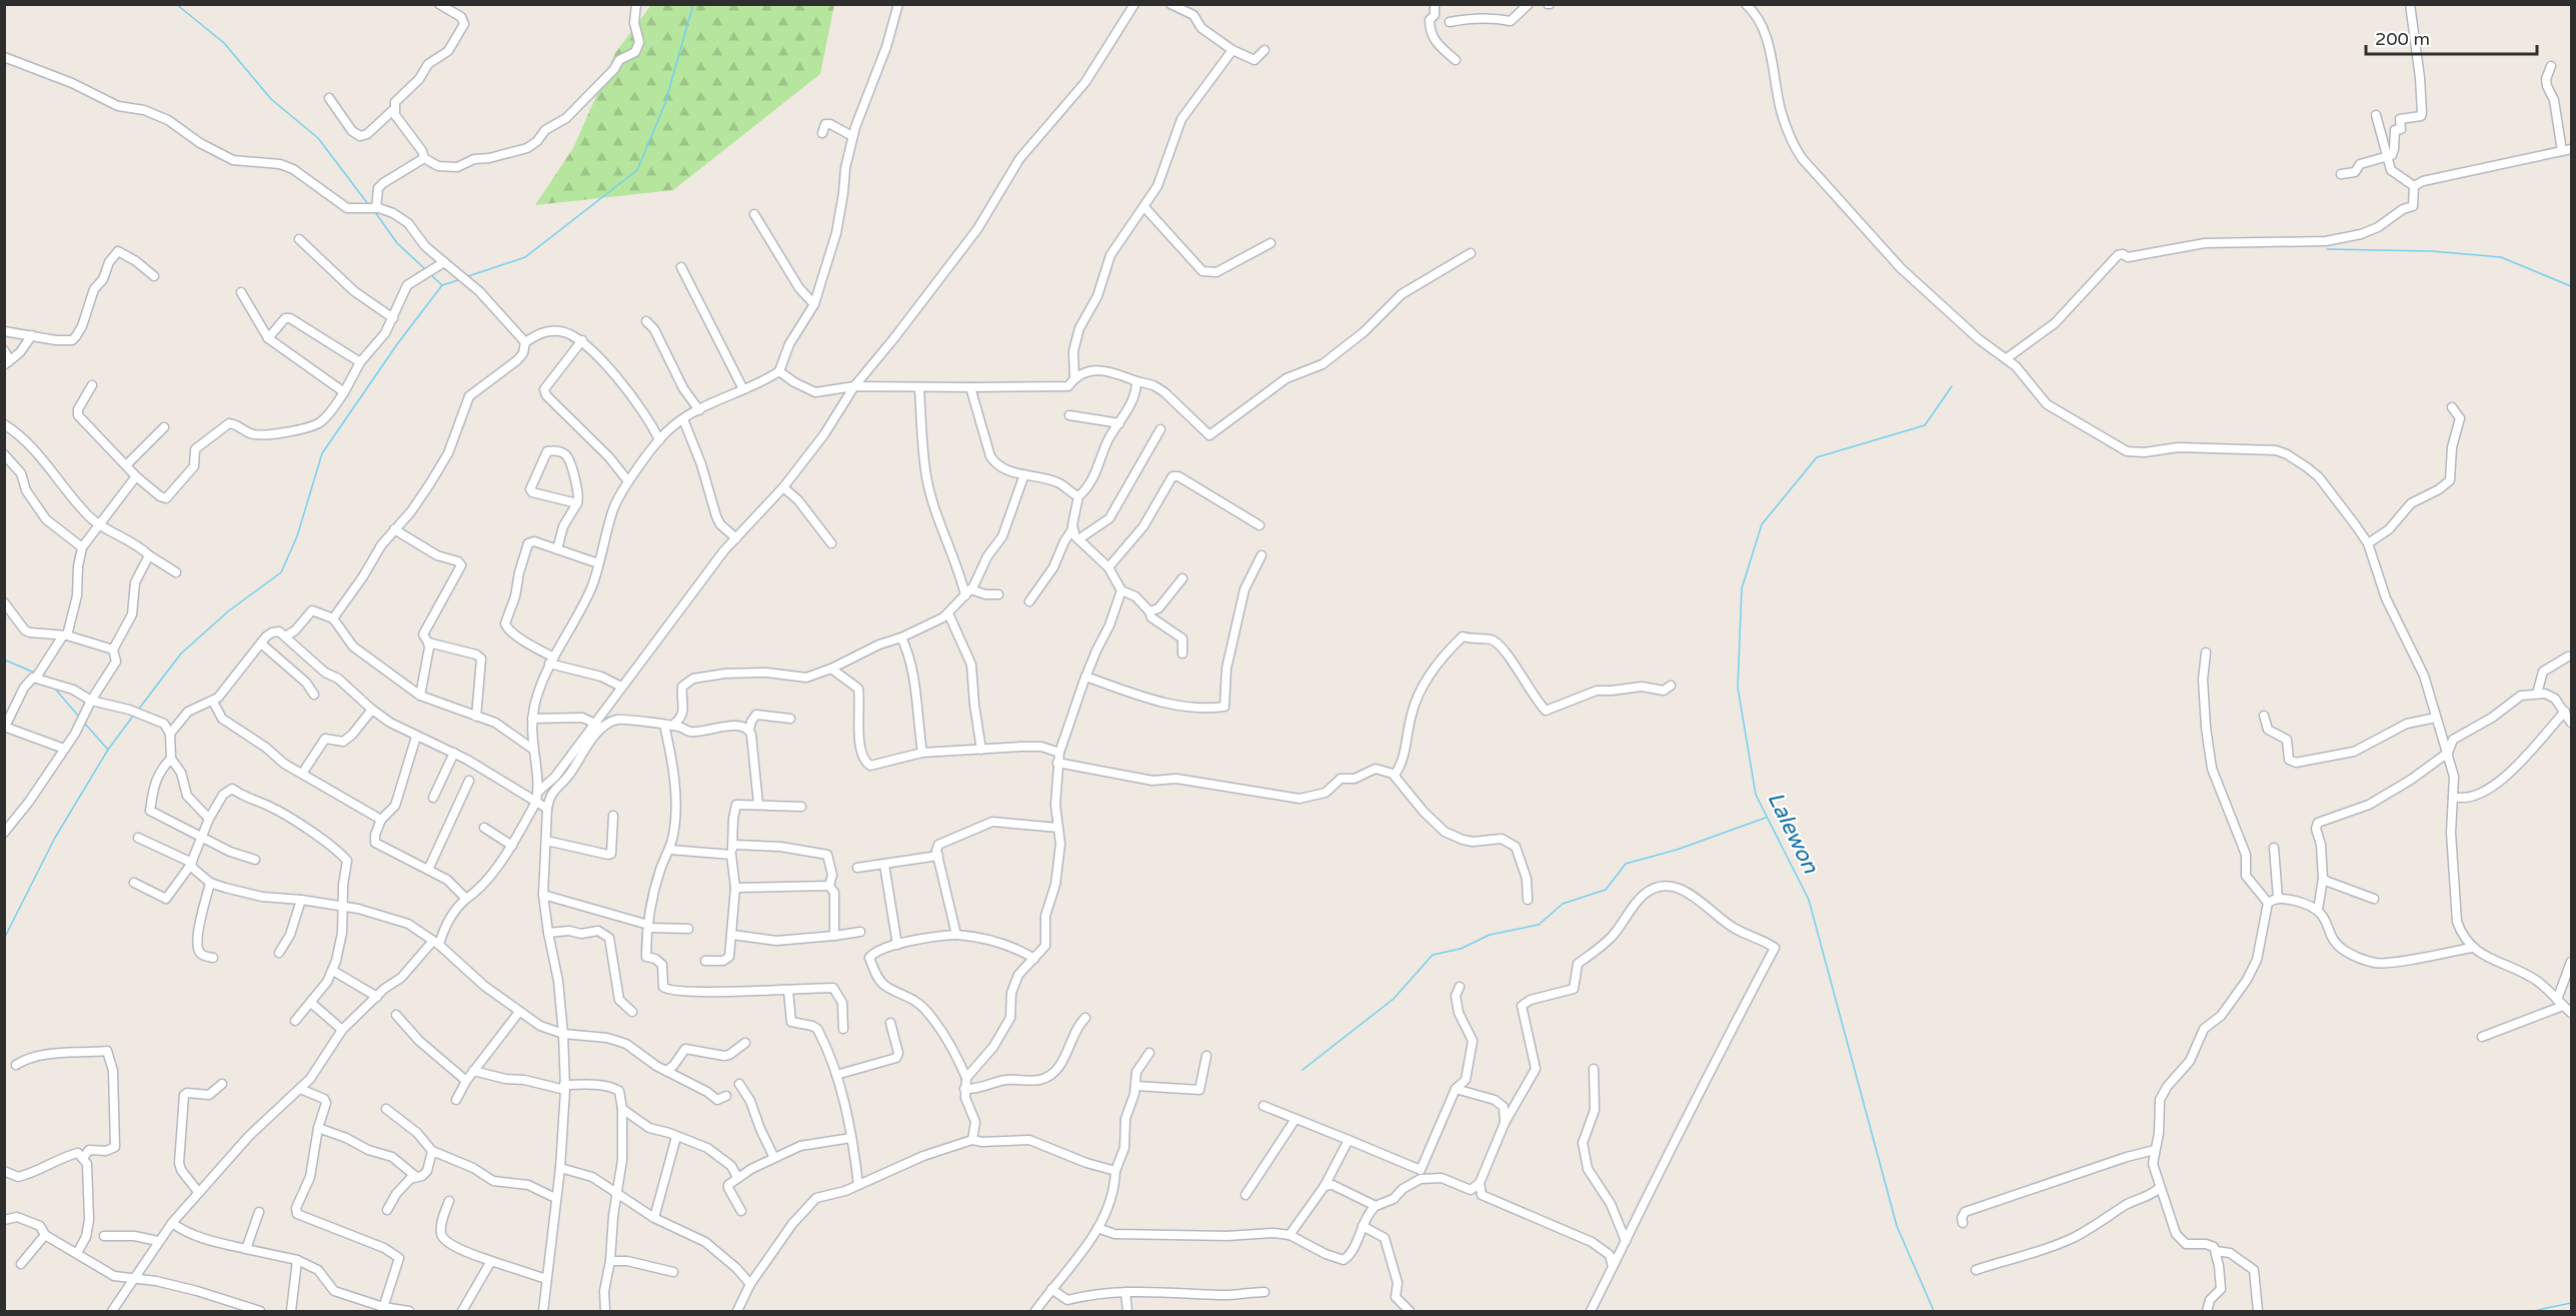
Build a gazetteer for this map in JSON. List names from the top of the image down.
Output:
{
  "water": ["Lalewon"],
  "scale_bar": "200 m"
}
